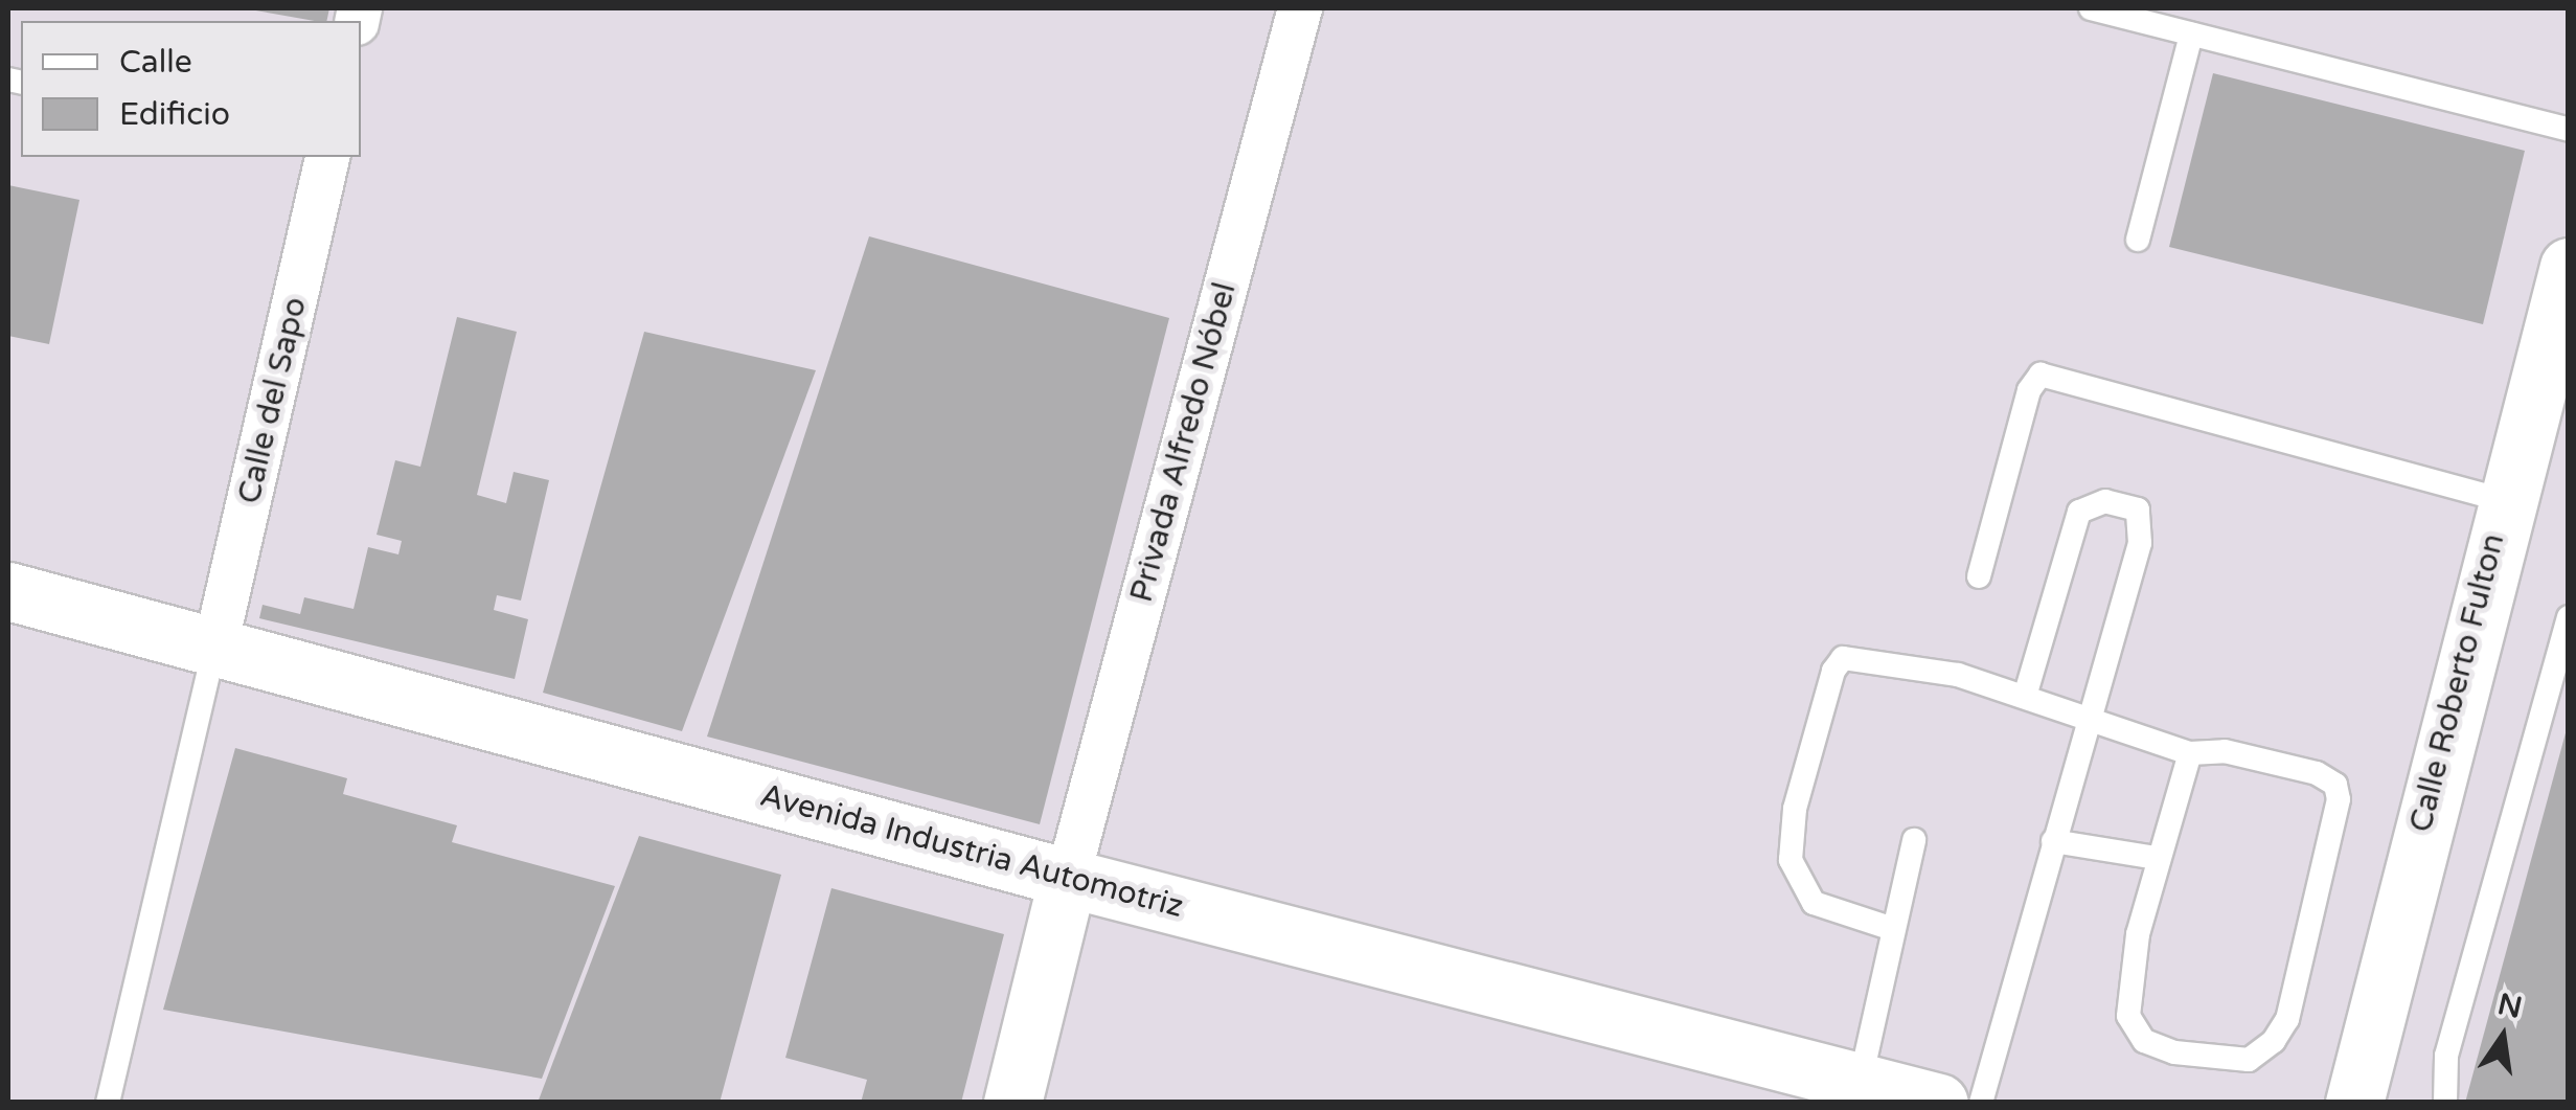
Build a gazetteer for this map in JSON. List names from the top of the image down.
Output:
{
  "streets": {
    "main road": ["Calle Roberto Fulton", "Avenida Industria Automotriz"],
    "street": ["Calle del Sapo", "Privada Alfredo Nóbel"]
  },
  "crossings": [
    ["Calle del Sapo", "Avenida Industria Automotriz"],
    ["Privada Alfredo Nóbel", "Avenida Industria Automotriz"]
  ],
  "legend": ["Calle", "Edificio"],
  "north": "top"
}
